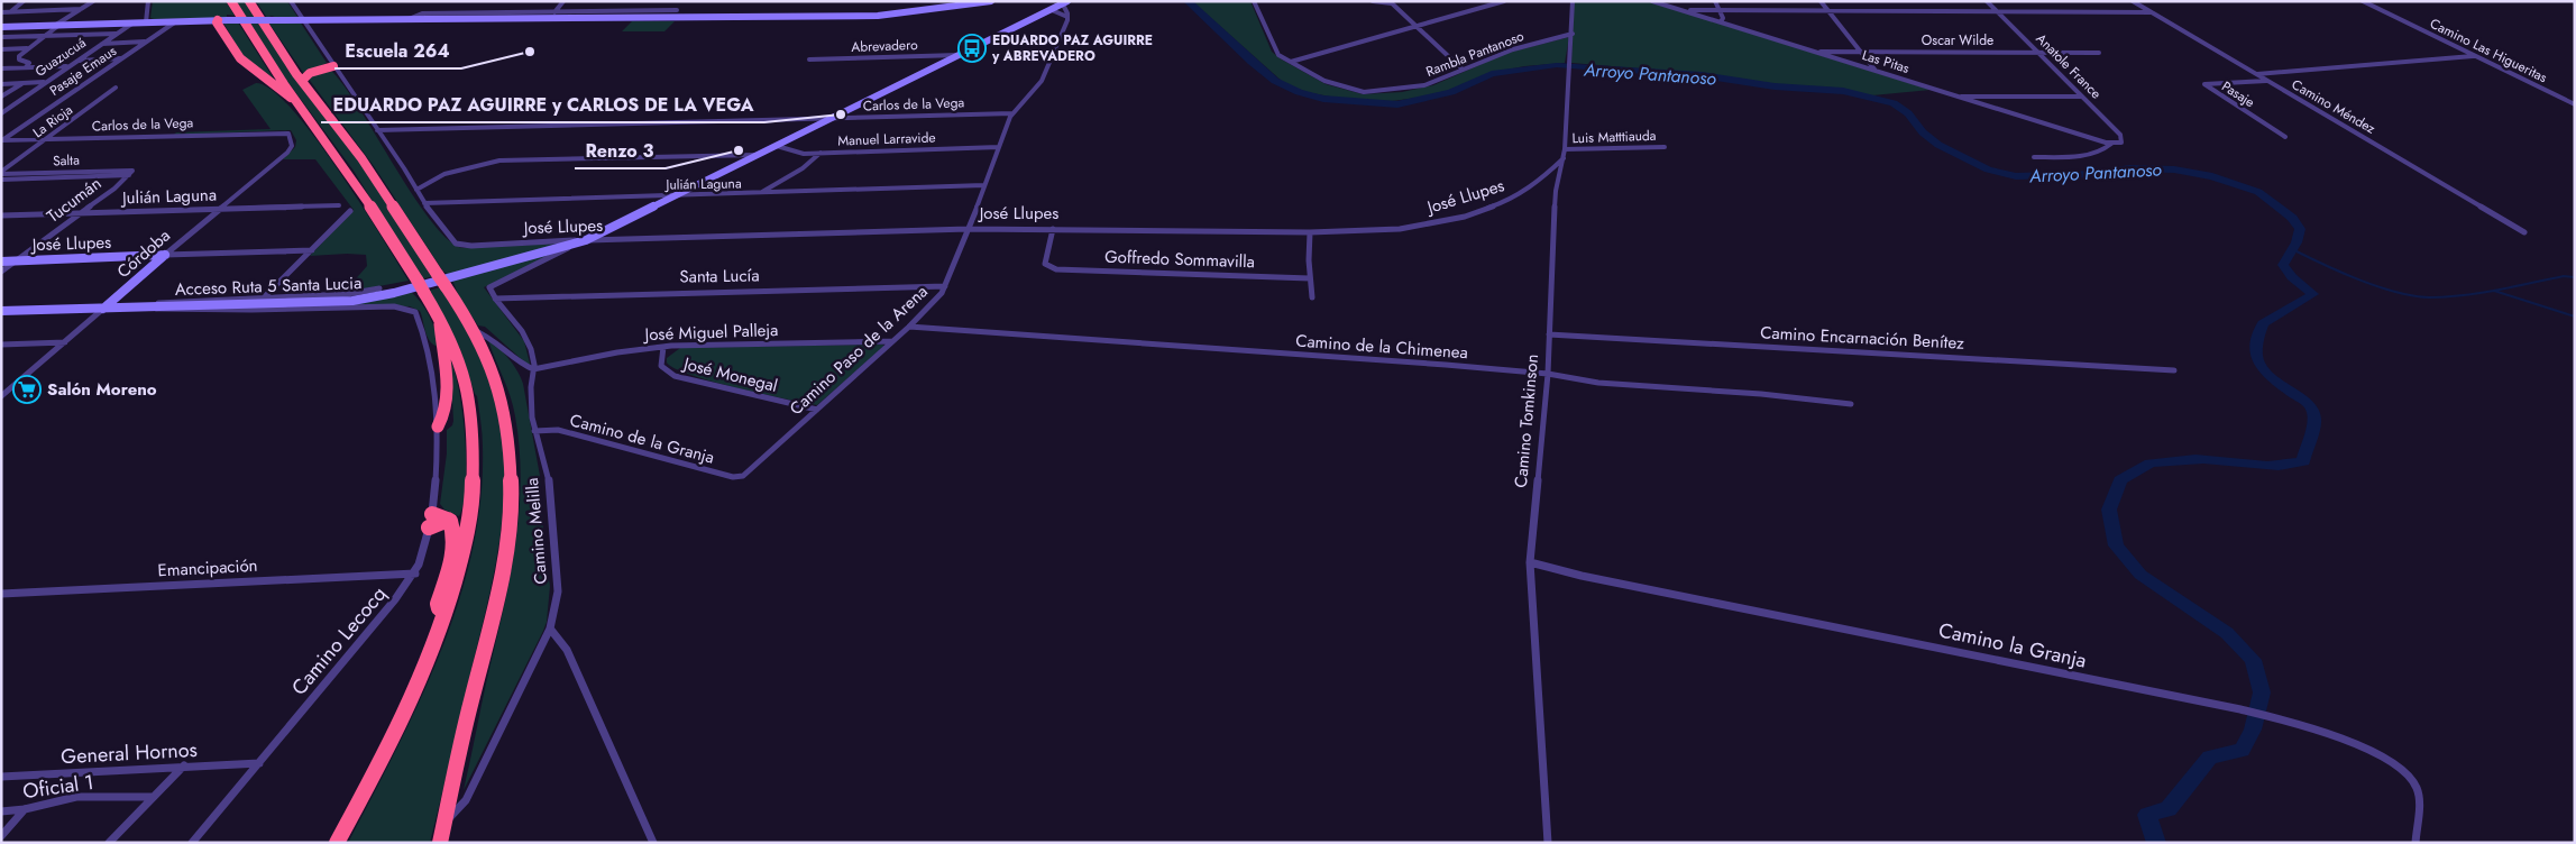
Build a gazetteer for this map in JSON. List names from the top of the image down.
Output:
{
  "streets": {
    "street": [
      "Oscar Wilde",
      "Abrevadero",
      "Camino Las Higueritas",
      "Rambla Pantanoso",
      "Guazucuá",
      "Las Pitas",
      "Anatole France",
      "Pasaje Emaus",
      "Pasaje",
      "Carlos de la Vega",
      "Camino Méndez",
      "La Rioja",
      "Luis Matttiauda",
      "Manuel Larravide",
      "Salta",
      "Julián Laguna",
      "José Llupes",
      "Tucumán",
      "Córdoba",
      "Goffredo Sommavilla",
      "Santa Lucía",
      "Acceso Ruta 5 Santa Lucia",
      "José Miguel Palleja",
      "Camino Encarnación Benítez",
      "Camino de la Chimenea",
      "Camino Paso de la Arena",
      "José Monegal",
      "Camino Tomkinson",
      "Camino de la Granja",
      "Camino Melilla",
      "Emancipación",
      "Camino Lecocq",
      "Camino la Granja",
      "General Hornos",
      "Oficial 1"
    ]
  },
  "crossings": [
    ["Oscar Wilde", "Las Pitas"],
    ["Oscar Wilde", "Anatole France"],
    ["Abrevadero", "Acceso Ruta 5 Santa Lucia"],
    ["Rambla Pantanoso", "Camino Tomkinson"],
    ["Las Pitas", "Anatole France"],
    ["Pasaje Emaus", "Carlos de la Vega"],
    ["Pasaje", "Camino Méndez"],
    ["Carlos de la Vega", "La Rioja"],
    ["Carlos de la Vega", "Córdoba"],
    ["Carlos de la Vega", "Acceso Ruta 5 Santa Lucia"],
    ["Carlos de la Vega", "Camino Paso de la Arena"],
    ["La Rioja", "Salta"],
    ["Luis Matttiauda", "Camino Tomkinson"],
    ["Manuel Larravide", "Acceso Ruta 5 Santa Lucia"],
    ["Manuel Larravide", "Camino Paso de la Arena"],
    ["Salta", "Tucumán"],
    ["Julián Laguna", "José Llupes"],
    ["Julián Laguna", "Tucumán"],
    ["Julián Laguna", "Córdoba"],
    ["Julián Laguna", "Acceso Ruta 5 Santa Lucia"],
    ["Julián Laguna", "Camino Paso de la Arena"],
    ["José Llupes", "Tucumán"],
    ["José Llupes", "Córdoba"],
    ["José Llupes", "Goffredo Sommavilla"],
    ["José Llupes", "Acceso Ruta 5 Santa Lucia"],
    ["José Llupes", "Camino Paso de la Arena"],
    ["José Llupes", "Camino Tomkinson"],
    ["José Llupes", "Camino Melilla"],
    ["Santa Lucía", "Camino Paso de la Arena"],
    ["Santa Lucía", "Camino Melilla"],
    ["Acceso Ruta 5 Santa Lucia", "Camino Melilla"],
    ["Acceso Ruta 5 Santa Lucia", "Camino Lecocq"],
    ["José Miguel Palleja", "Camino Paso de la Arena"],
    ["José Miguel Palleja", "José Monegal"],
    ["José Miguel Palleja", "Camino Melilla"],
    ["Camino Encarnación Benítez", "Camino Tomkinson"],
    ["Camino de la Chimenea", "Camino Paso de la Arena"],
    ["Camino de la Chimenea", "Camino Tomkinson"],
    ["Camino Paso de la Arena", "José Monegal"],
    ["Camino Paso de la Arena", "Camino de la Granja"],
    ["Camino Tomkinson", "Camino la Granja"],
    ["Camino de la Granja", "Camino Melilla"],
    ["Emancipación", "Camino Lecocq"],
    ["Camino Lecocq", "General Hornos"]
  ],
  "water": ["Arroyo Pantanoso"],
  "places": {
    "bus stop": ["EDUARDO PAZ AGUIRRE y ABREVADERO"],
    "other": ["Escuela 264", "EDUARDO PAZ AGUIRRE y CARLOS DE LA VEGA", "Renzo 3"],
    "supermarket": ["Salón Moreno"]
  }
}
